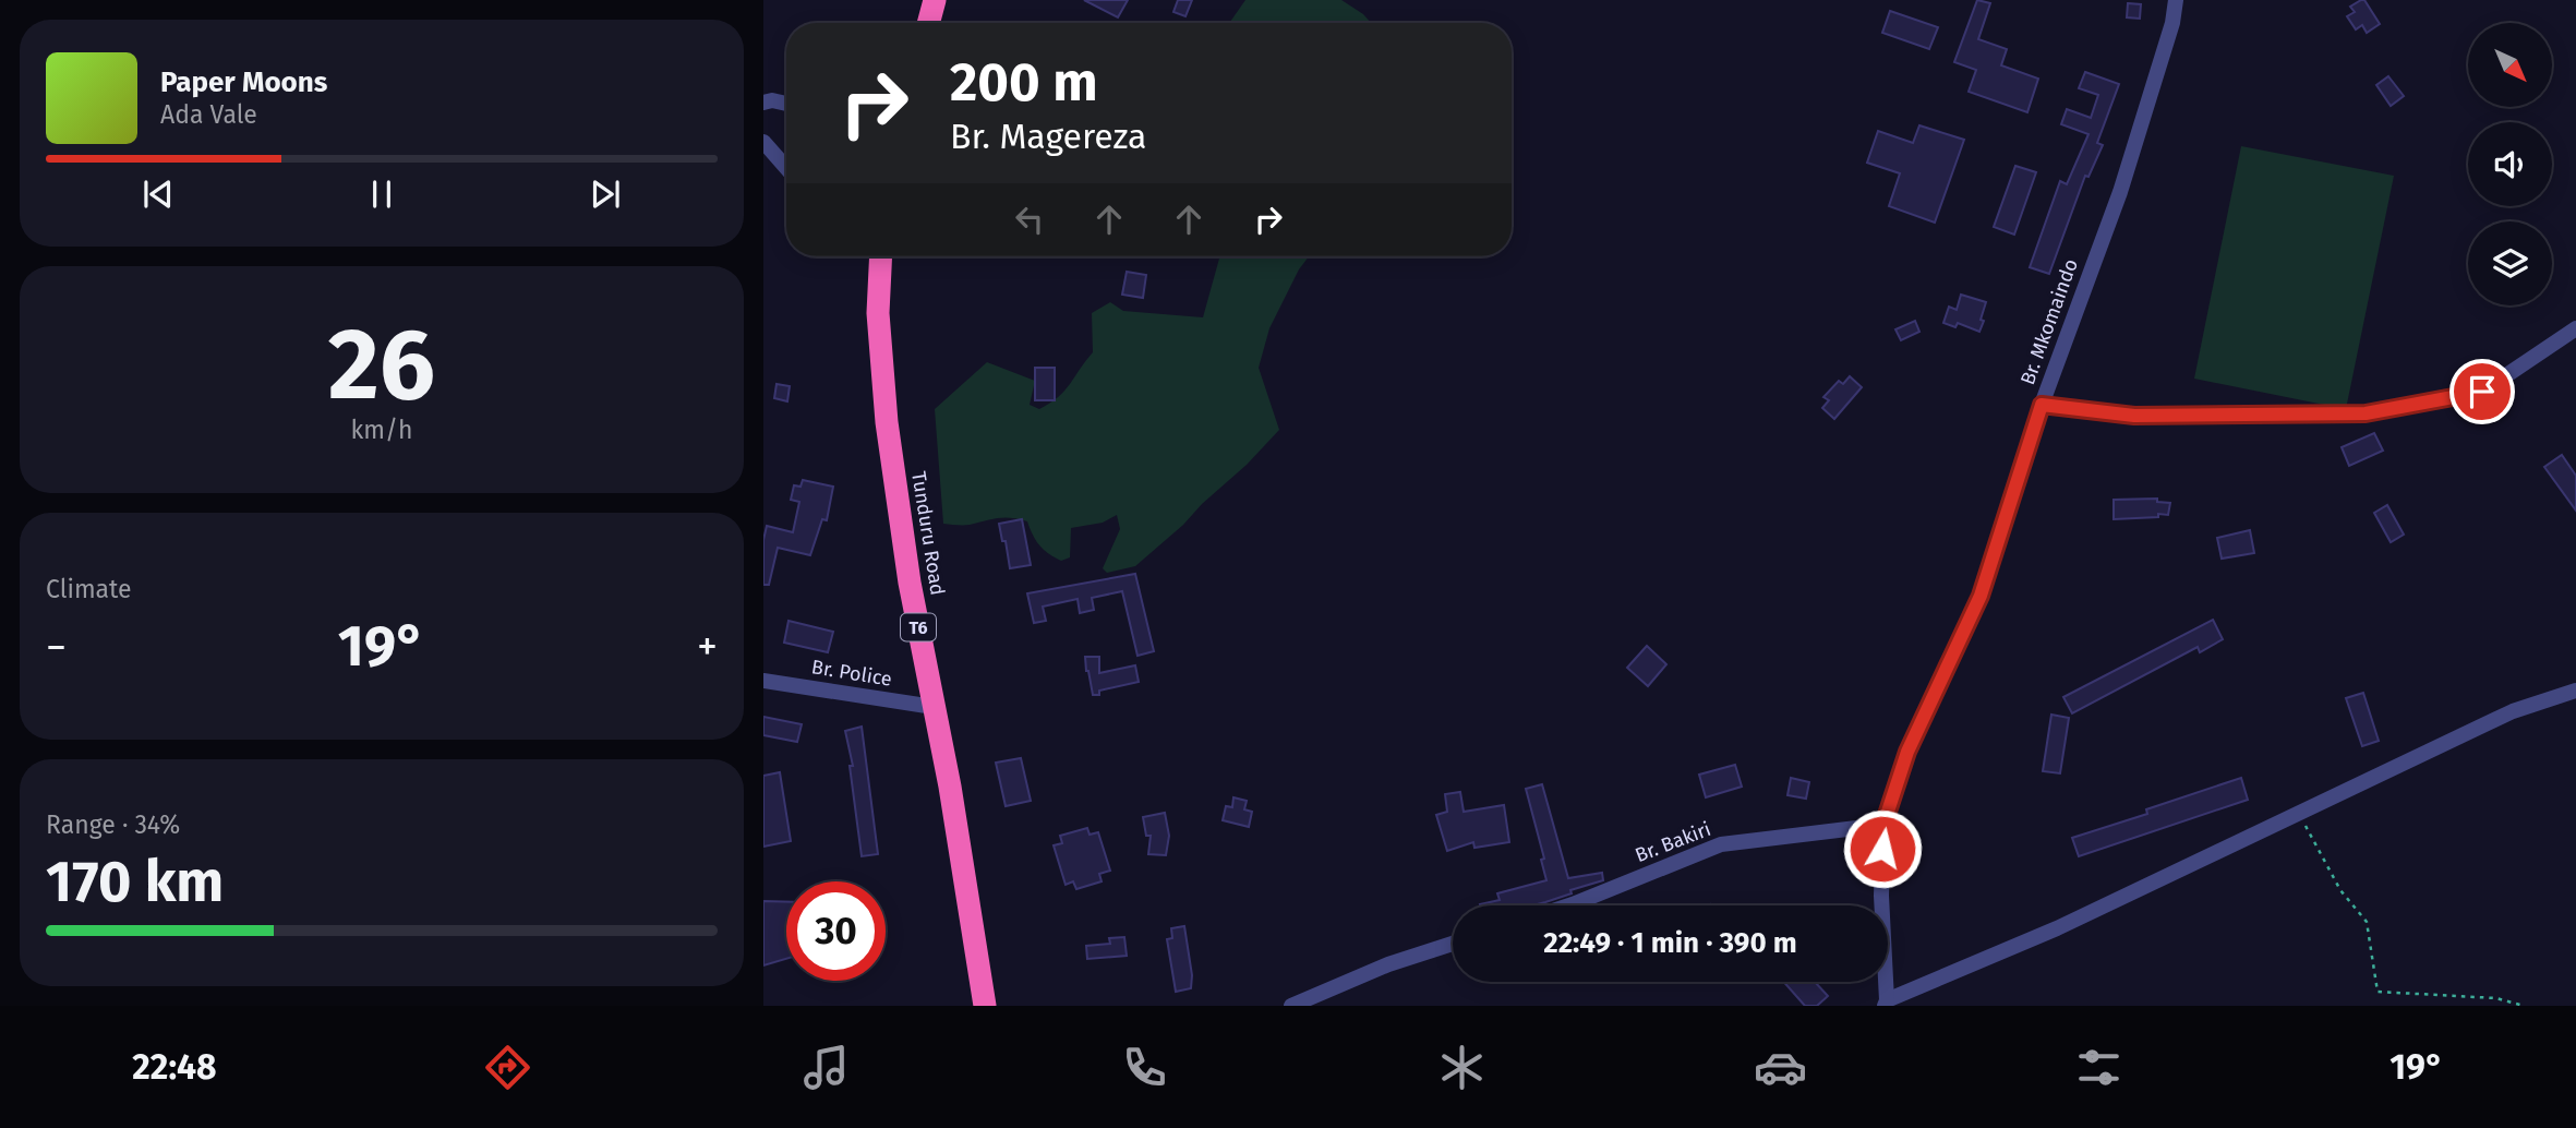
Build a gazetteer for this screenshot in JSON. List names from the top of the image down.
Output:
{
  "streets": {
    "highway": ["Tunduru Road", "T6"],
    "street": ["Br. Mkomaindo", "Br. Police", "Br. Bakiri"]
  },
  "crossings": [
    ["Br. Mkomaindo", "Br. Bakiri"],
    ["Tunduru Road", "Br. Police"]
  ],
  "north": "bottom right",
  "page": {
    "turn": ["200 m", "Br. Magereza"],
    "song": ["Paper Moons", "Ada Vale"],
    "tile": [
      ["26", "km/h"],
      "Climate",
      ["Range · 34%", "170 km"]
    ],
    "heat": ["−", "19°", "+"],
    "limit": "30",
    "trip": "22:49 · 1 min · 390 m",
    "tabs": ["22:48", "19°"]
  }
}
